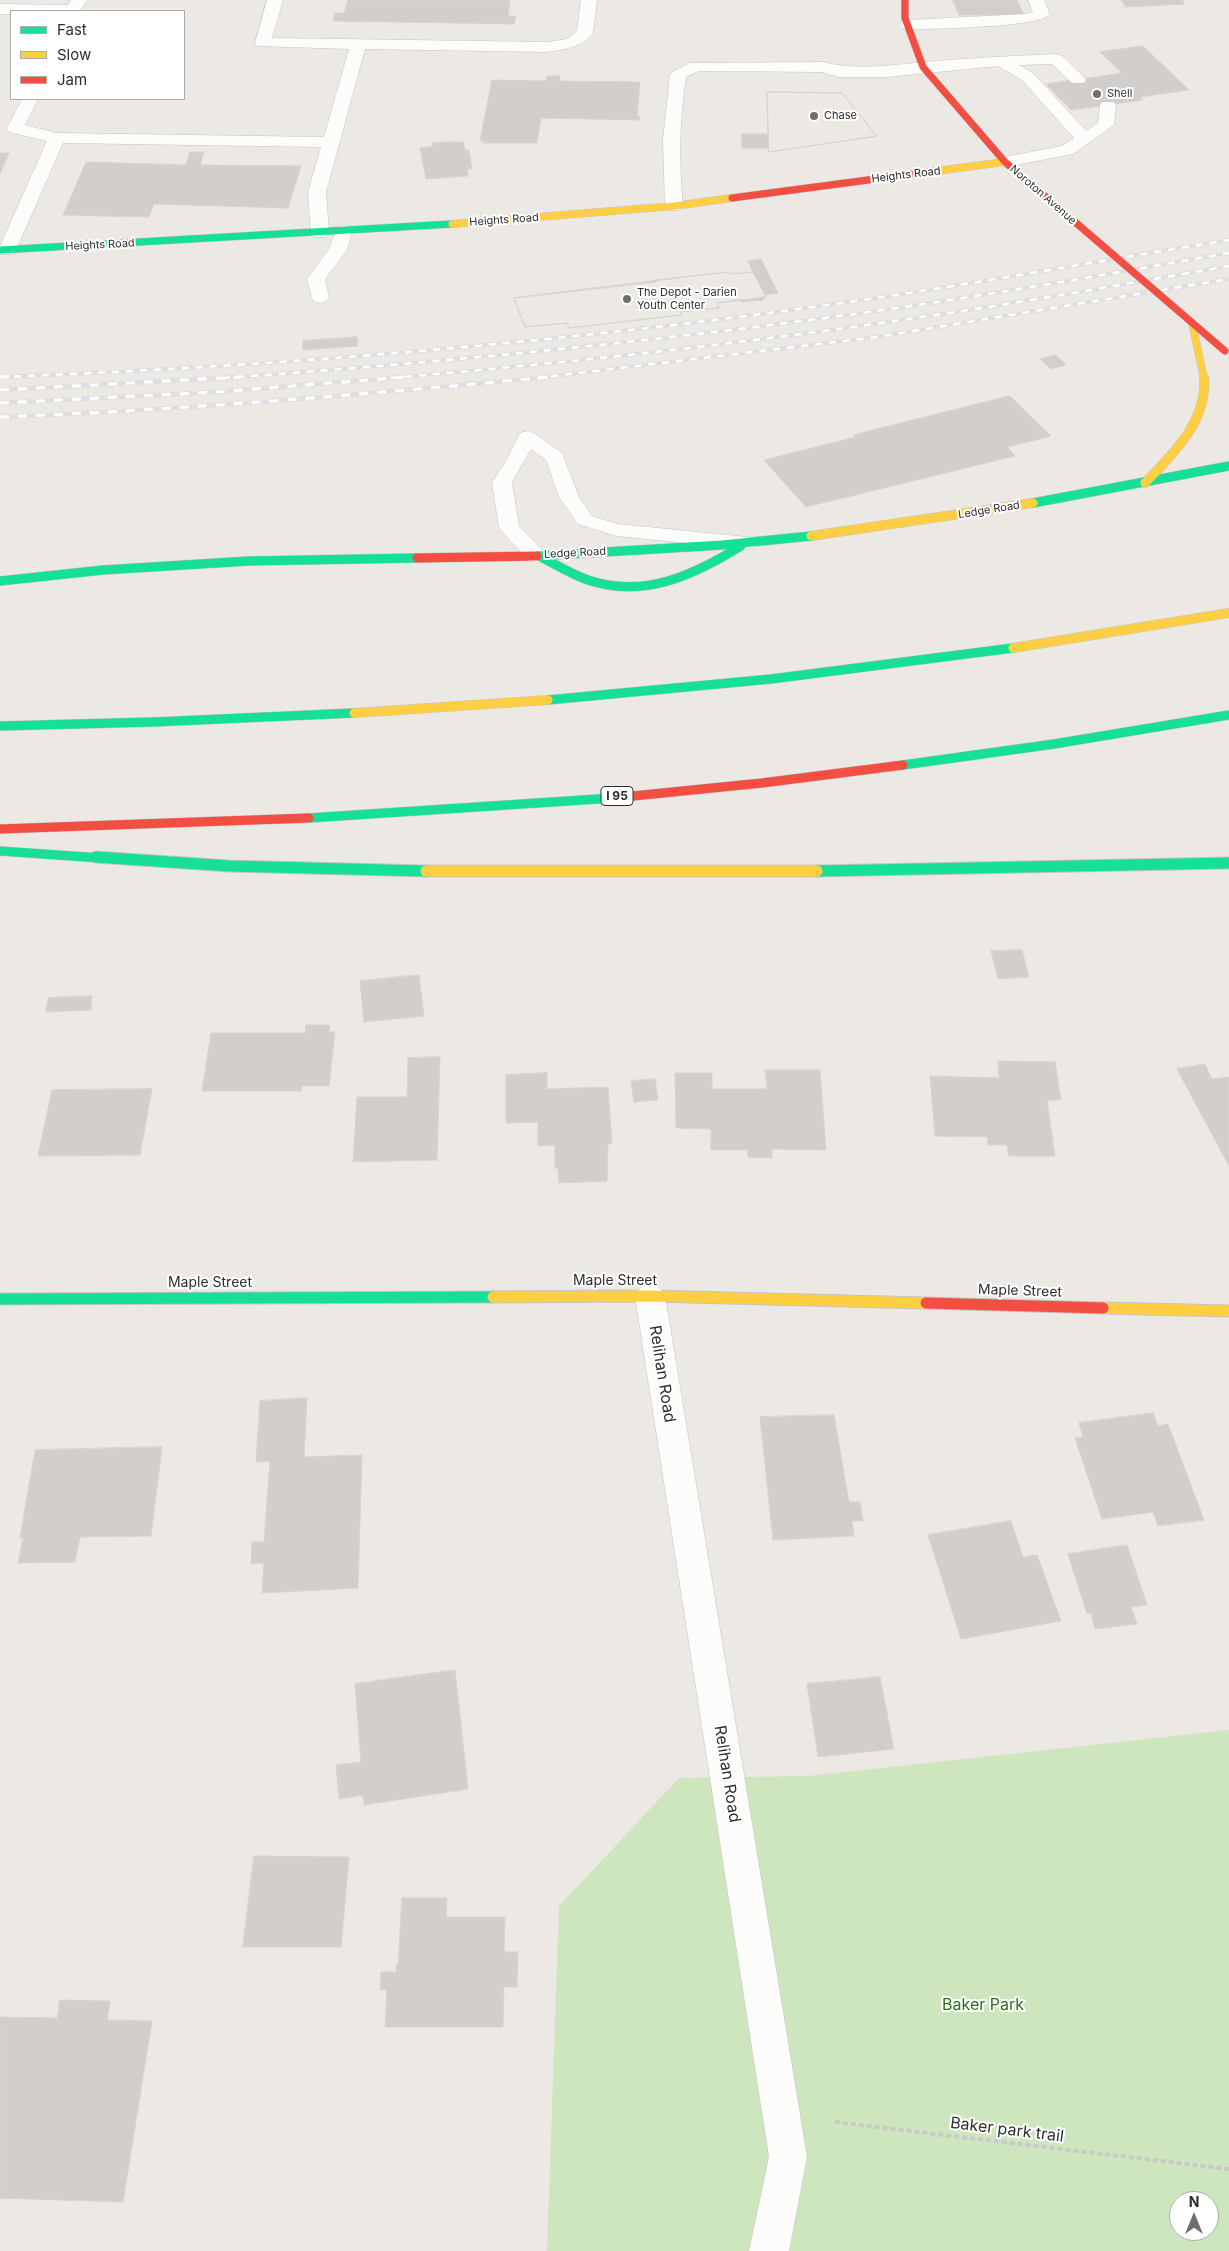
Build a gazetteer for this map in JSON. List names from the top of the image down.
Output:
{
  "streets": {
    "main road": [
      "Heights Road",
      "Noroton Avenue",
      "Ledge Road",
      "I 95",
      "Maple Street"
    ],
    "street": ["Relihan Road"],
    "path": ["Baker park trail"]
  },
  "crossings": [
    ["Heights Road", "Noroton Avenue"],
    ["Maple Street", "Relihan Road"],
    ["Relihan Road", "Baker park trail"]
  ],
  "parks": ["Baker Park"],
  "places": ["Shell", "Chase", "The Depot - Darien Youth Center"],
  "legend": ["Fast", "Slow", "Jam"],
  "north": "top"
}
